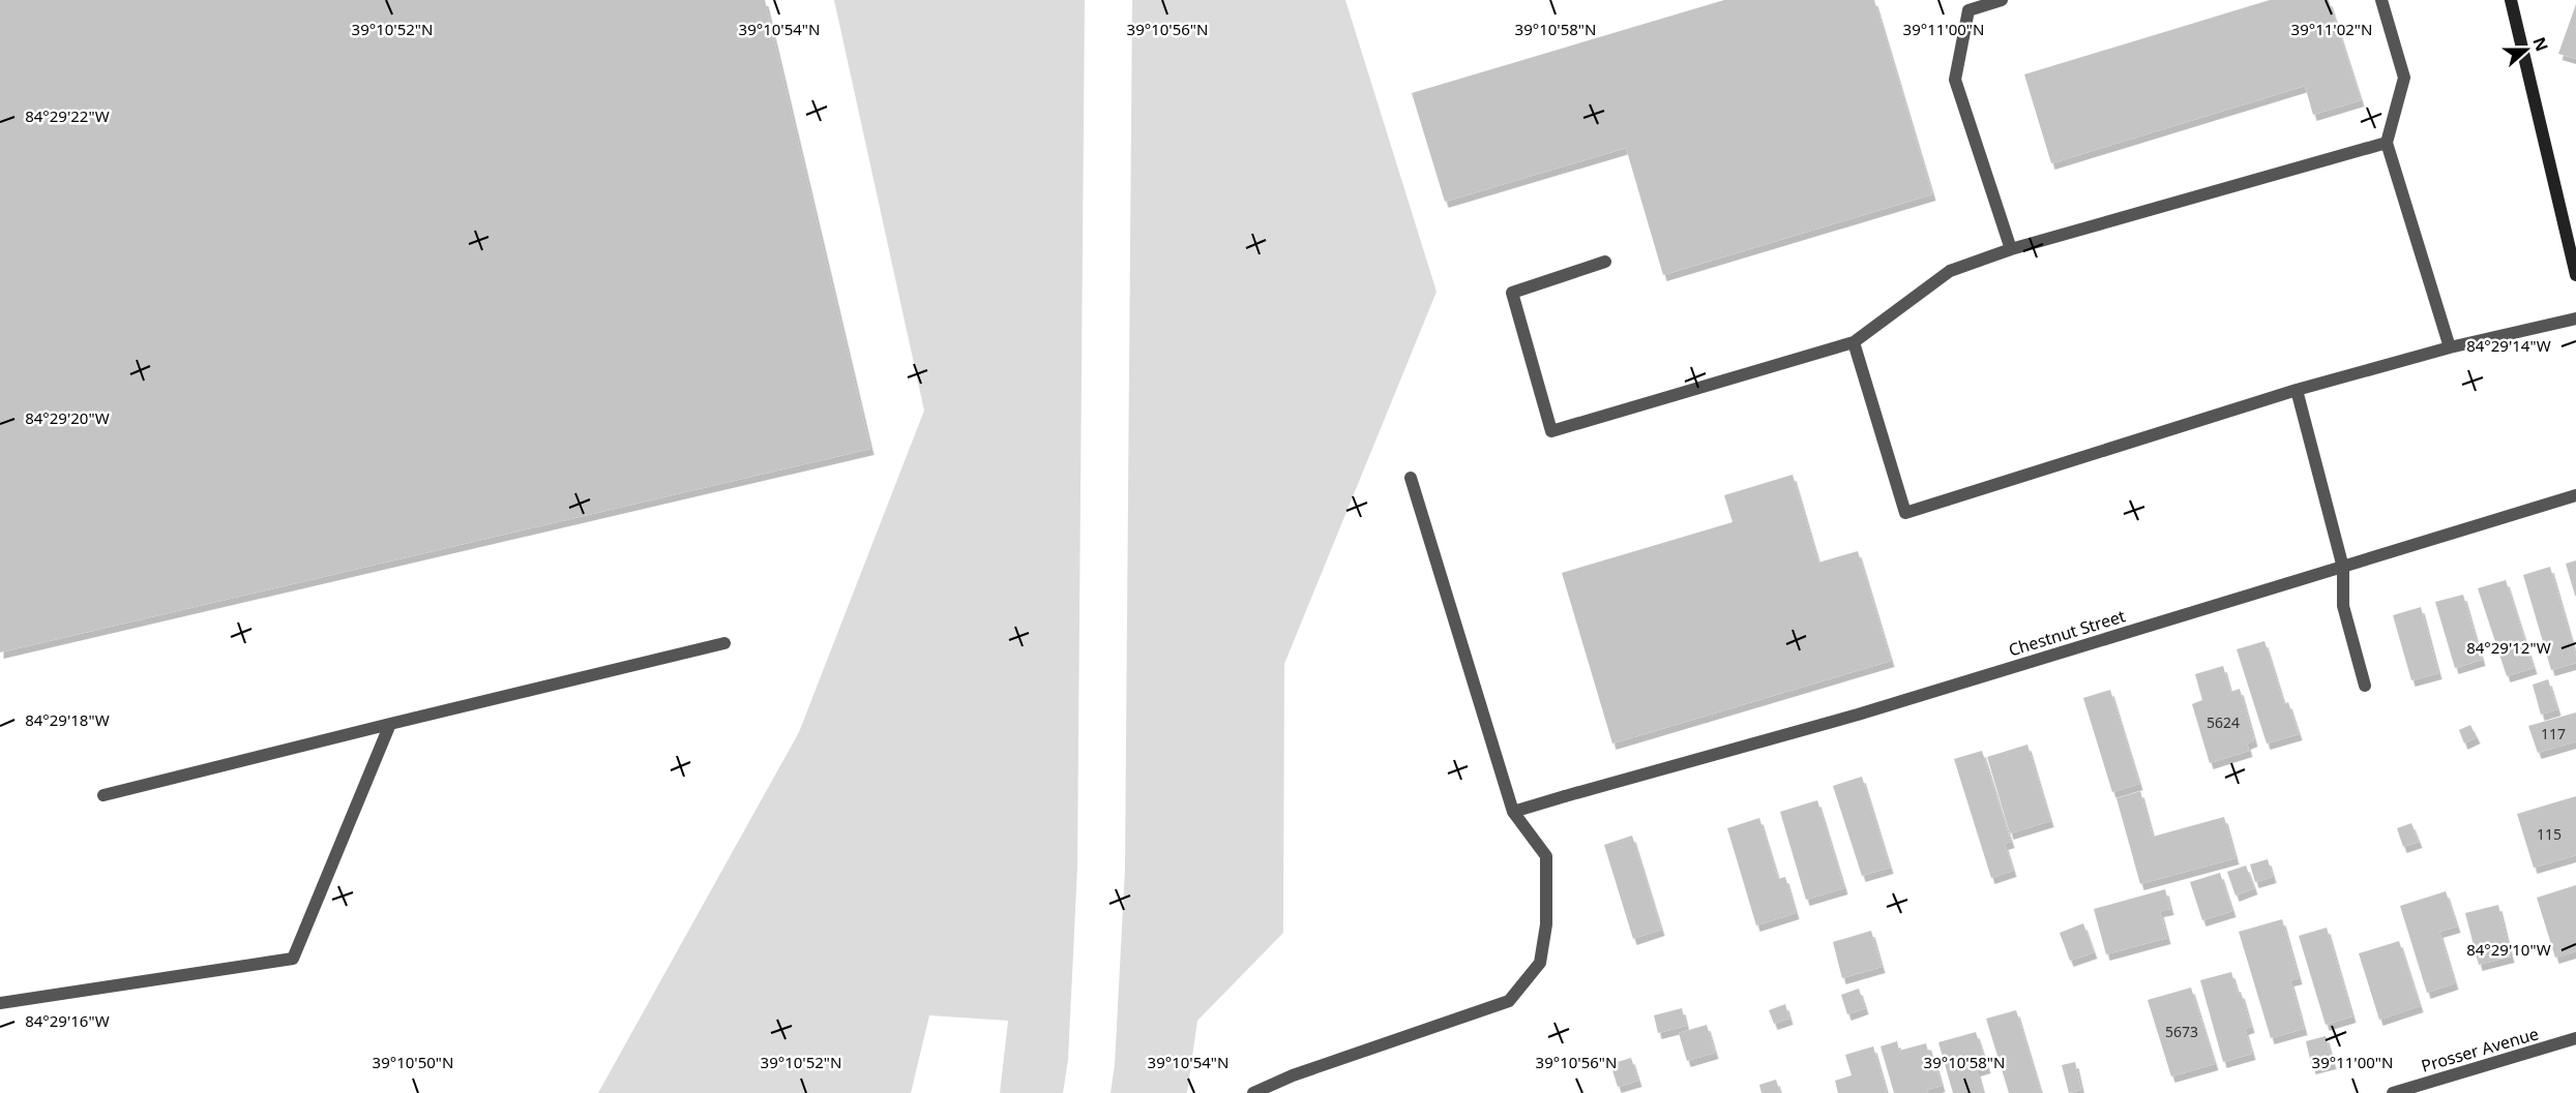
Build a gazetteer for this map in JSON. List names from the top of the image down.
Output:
{
  "streets": {
    "street": ["Chestnut Street", "Prosser Avenue"]
  },
  "house_numbers": [
    "5624",
    "117",
    "115",
    "5673"
  ],
  "north": "right",
  "coordinates": [
    "39°10'52\"N",
    "39°10'54\"N",
    "39°10'56\"N",
    "39°10'58\"N",
    "39°11'00\"N",
    "39°11'02\"N",
    "84°29'22\"W",
    "84°29'14\"W",
    "84°29'20\"W",
    "84°29'12\"W",
    "84°29'18\"W",
    "84°29'10\"W",
    "84°29'16\"W",
    "39°10'50\"N"
  ]
}
